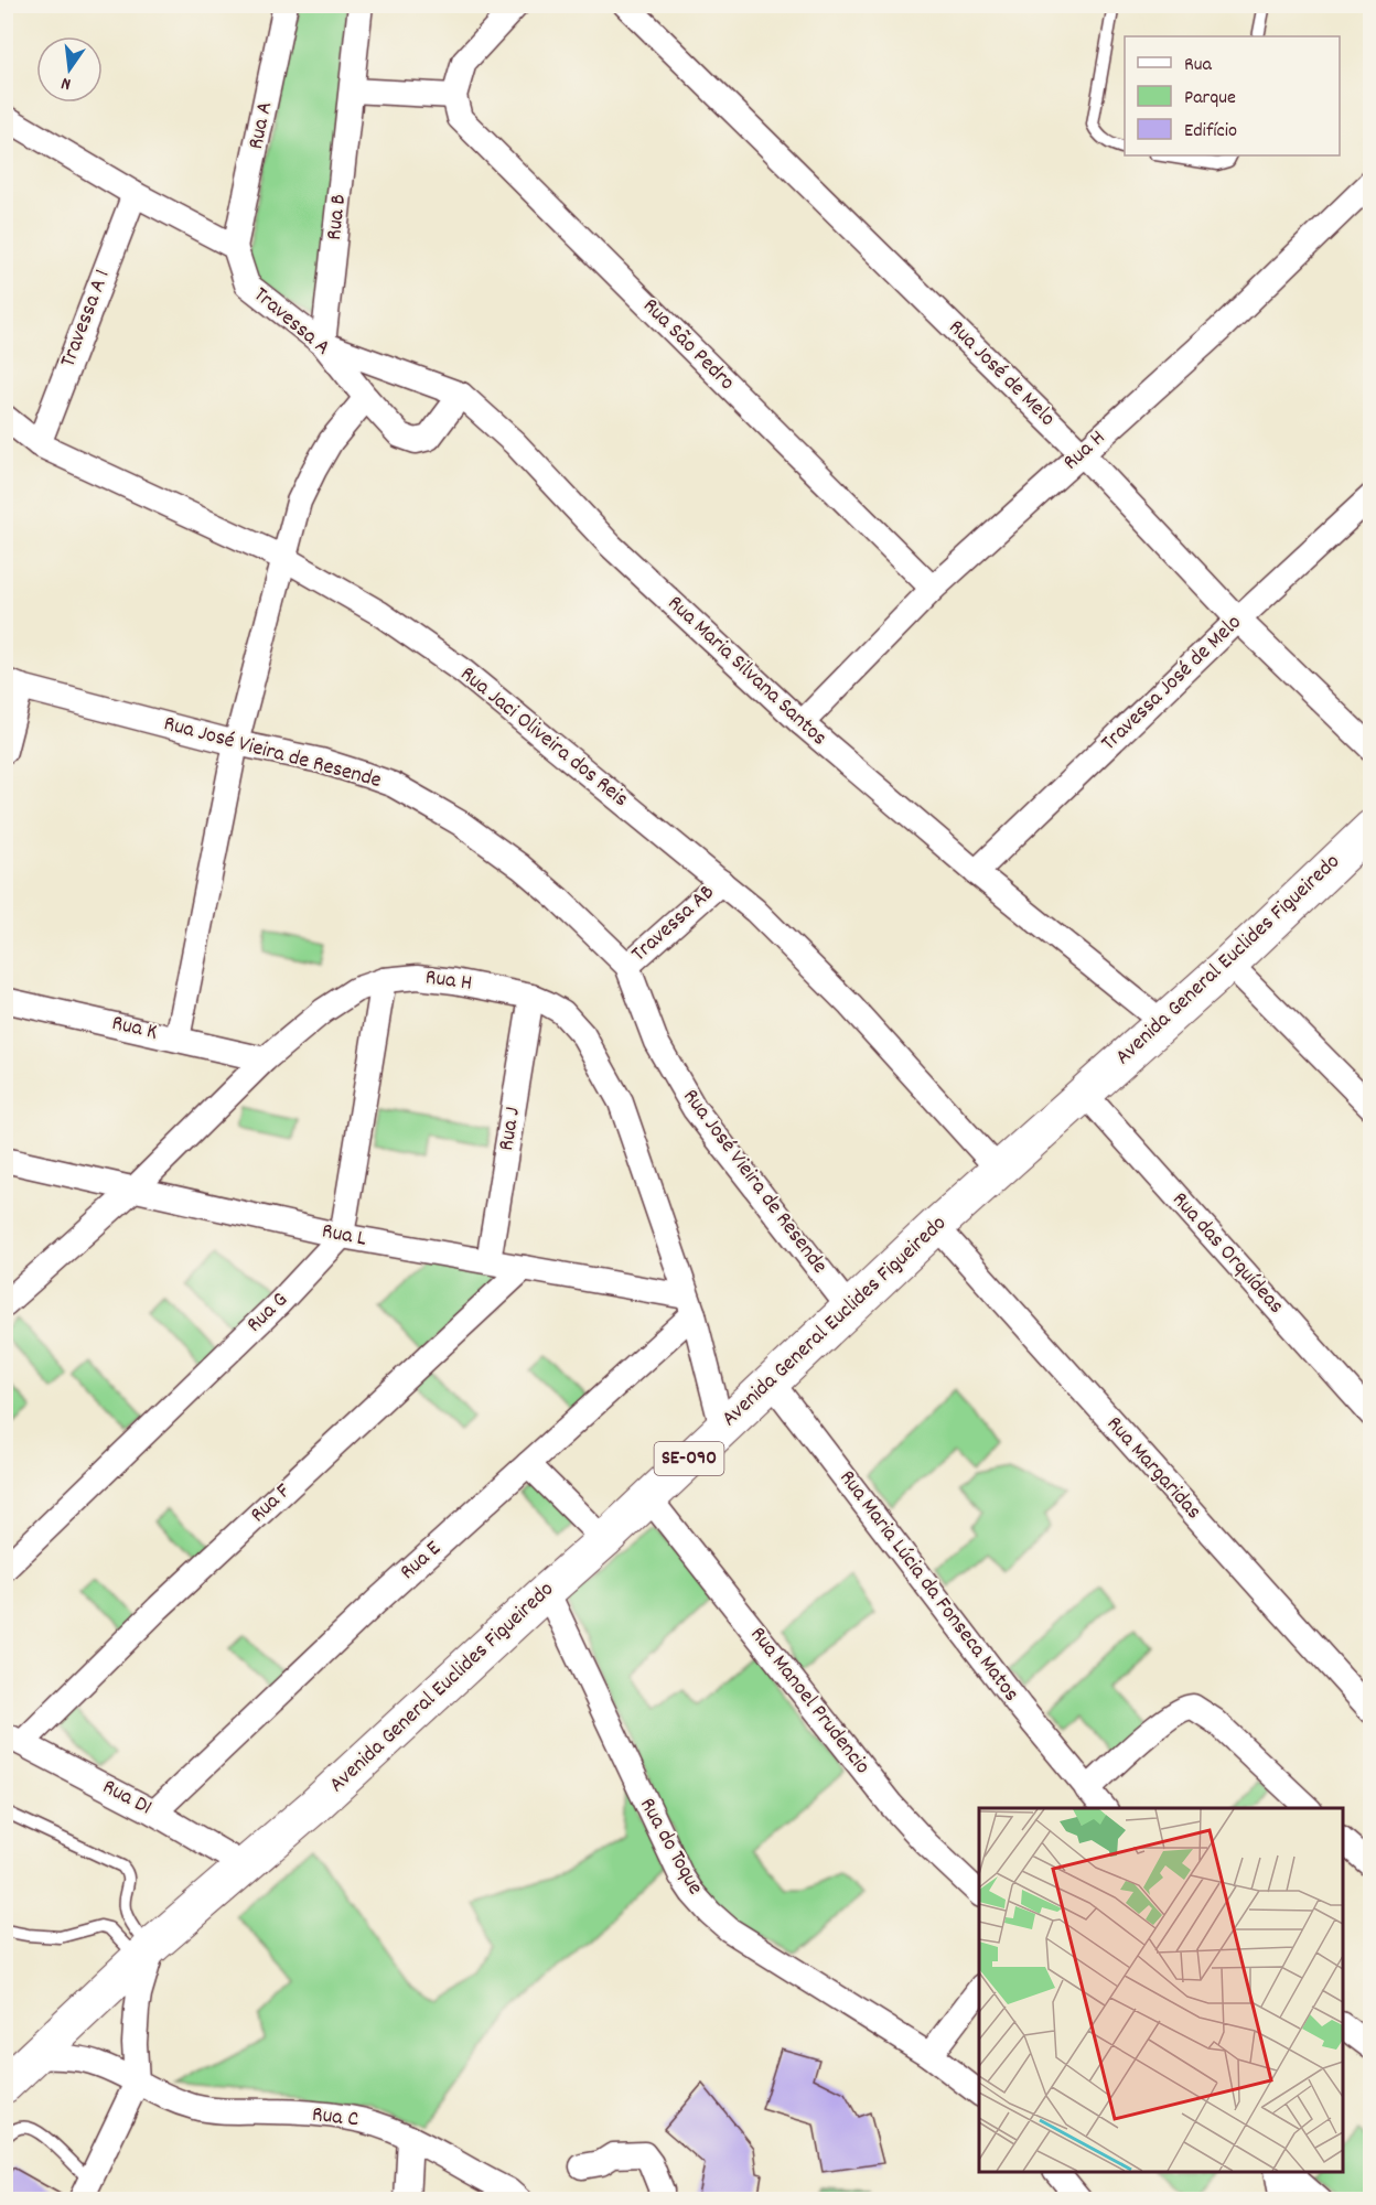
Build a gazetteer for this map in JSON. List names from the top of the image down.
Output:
{
  "streets": {
    "main road": ["Avenida General Euclides Figueiredo", "SE-090"],
    "street": [
      "Rua A",
      "Rua B",
      "Travessa A 1",
      "Travessa A",
      "Rua São Pedro",
      "Rua José de Melo",
      "Rua H",
      "Rua Maria Silvana Santos",
      "Travessa José de Melo",
      "Rua Jaci Oliveira dos Reis",
      "Rua José Vieira de Resende",
      "Travessa AB",
      "Rua K",
      "Rua J",
      "Rua L",
      "Rua das Orquídeas",
      "Rua G",
      "Rua Margaridas",
      "Rua F",
      "Rua E",
      "Rua Maria Lúcia da Fonseca Matos",
      "Rua Manoel Prudencio",
      "Rua D1",
      "Rua do Toque",
      "Rua C"
    ]
  },
  "crossings": [
    ["Rua A", "Travessa A"],
    ["Rua B", "Travessa A"],
    ["Rua B", "Rua Maria Silvana Santos"],
    ["Travessa A 1", "Rua Jaci Oliveira dos Reis"],
    ["Travessa A", "Rua Maria Silvana Santos"],
    ["Rua São Pedro", "Rua H"],
    ["Rua José de Melo", "Rua H"],
    ["Rua José de Melo", "Travessa José de Melo"],
    ["Rua H", "Rua Maria Silvana Santos"],
    ["Rua H", "Avenida General Euclides Figueiredo"],
    ["Rua H", "Rua K"],
    ["Rua H", "Rua J"],
    ["Rua H", "Rua L"],
    ["Rua H", "Rua E"],
    ["Rua Maria Silvana Santos", "Travessa José de Melo"],
    ["Rua Maria Silvana Santos", "Avenida General Euclides Figueiredo"],
    ["Rua Jaci Oliveira dos Reis", "Travessa AB"],
    ["Rua Jaci Oliveira dos Reis", "Avenida General Euclides Figueiredo"],
    ["Rua José Vieira de Resende", "Travessa AB"],
    ["Rua José Vieira de Resende", "Avenida General Euclides Figueiredo"],
    ["Avenida General Euclides Figueiredo", "Rua das Orquídeas"],
    ["Avenida General Euclides Figueiredo", "Rua Margaridas"],
    ["Avenida General Euclides Figueiredo", "Rua Maria Lúcia da Fonseca Matos"],
    ["Avenida General Euclides Figueiredo", "Rua Manoel Prudencio"],
    ["Avenida General Euclides Figueiredo", "Rua D1"],
    ["Avenida General Euclides Figueiredo", "Rua do Toque"],
    ["Avenida General Euclides Figueiredo", "Rua C"],
    ["Rua J", "Rua L"],
    ["Rua L", "Rua G"],
    ["Rua L", "Rua F"],
    ["Rua L", "Rua E"],
    ["Rua F", "Rua D1"],
    ["Rua E", "Rua D1"]
  ],
  "legend": ["Rua", "Parque", "Edifício"],
  "north": "bottom"
}
